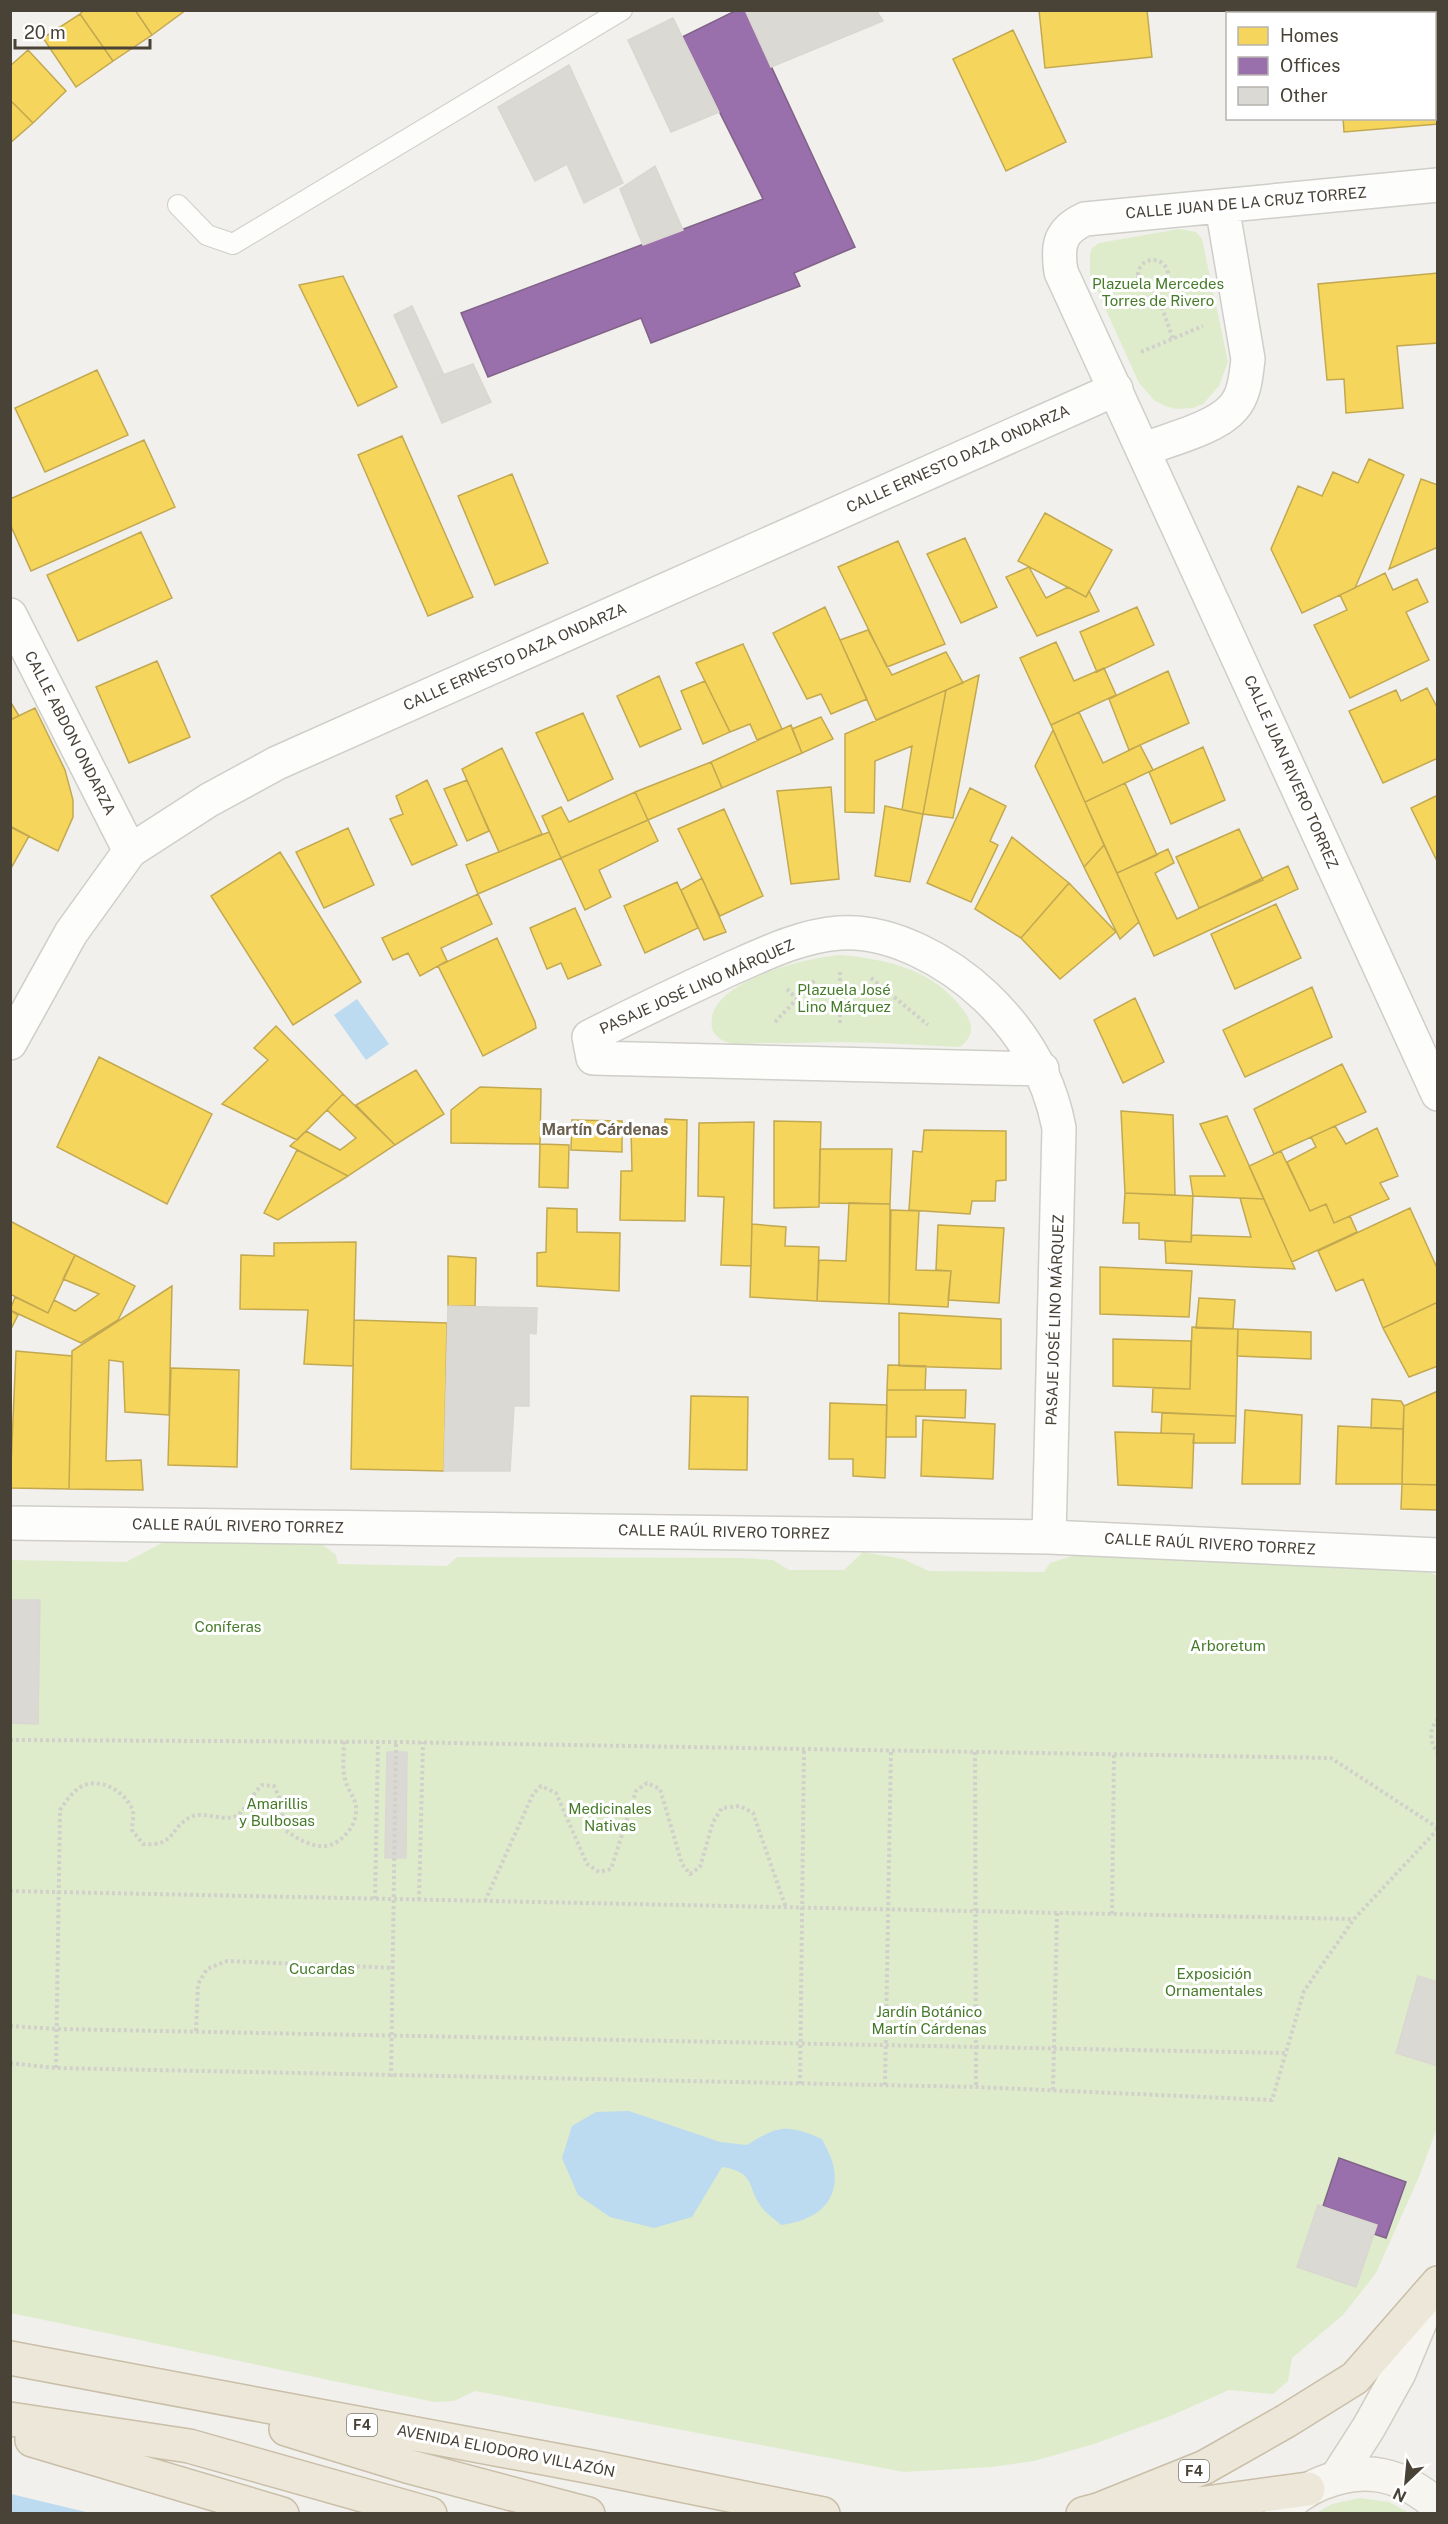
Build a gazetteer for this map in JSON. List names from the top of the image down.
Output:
{
  "streets": {
    "highway": ["F4", "AVENIDA ELIODORO VILLAZÓN"],
    "street": [
      "CALLE JUAN DE LA CRUZ TORREZ",
      "CALLE ERNESTO DAZA ONDARZA",
      "CALLE ABDON ONDARZA",
      "CALLE JUAN RIVERO TORREZ",
      "PASAJE JOSÉ LINO MÁRQUEZ",
      "CALLE RAÚL RIVERO TORREZ"
    ]
  },
  "crossings": [
    ["CALLE JUAN DE LA CRUZ TORREZ", "CALLE JUAN RIVERO TORREZ"],
    ["CALLE ERNESTO DAZA ONDARZA", "CALLE ABDON ONDARZA"],
    ["CALLE ERNESTO DAZA ONDARZA", "CALLE JUAN RIVERO TORREZ"],
    ["PASAJE JOSÉ LINO MÁRQUEZ", "CALLE RAÚL RIVERO TORREZ"]
  ],
  "districts": ["Martín Cárdenas"],
  "parks": [
    "Plazuela Mercedes Torres de Rivero",
    "Plazuela José Lino Márquez",
    "Coníferas",
    "Arboretum",
    "Amarillis y Bulbosas",
    "Medicinales Nativas",
    "Cucardas",
    "Exposición Ornamentales",
    "Jardín Botánico Martín Cárdenas"
  ],
  "legend": ["Homes", "Offices", "Other"],
  "scale_bar": "20 m",
  "north": "bottom left"
}
